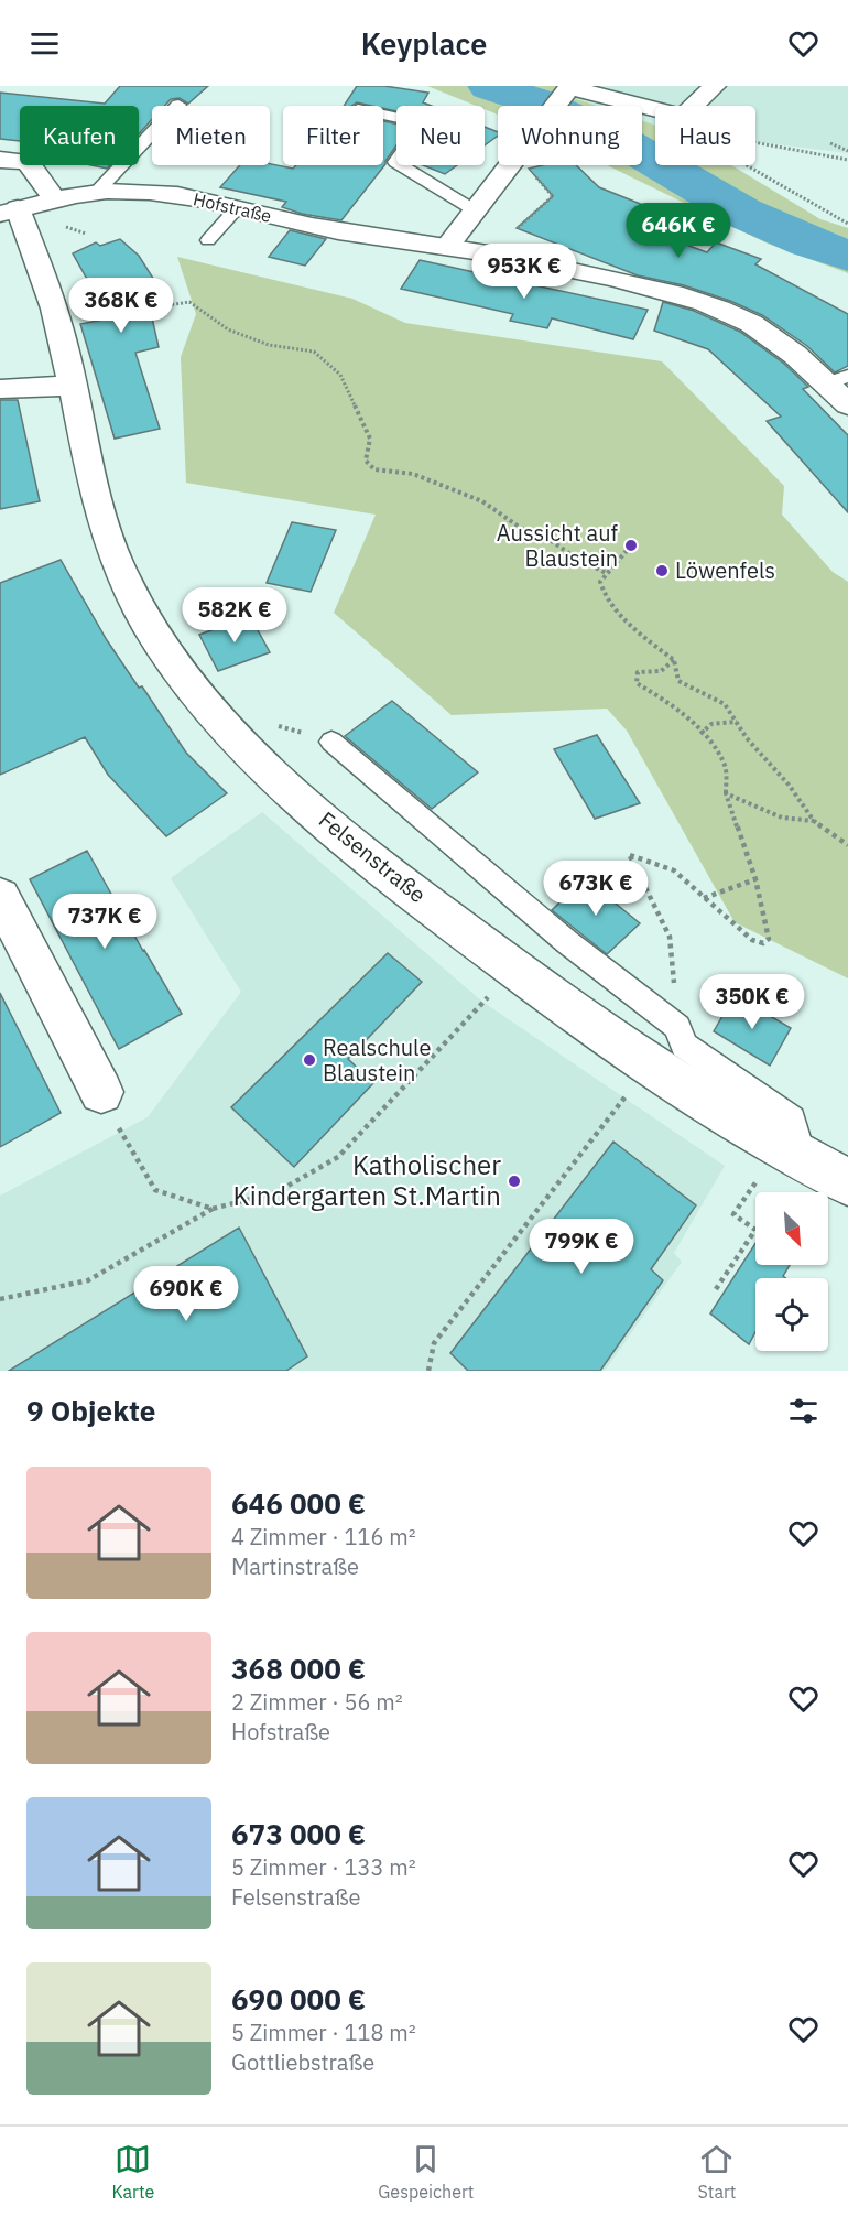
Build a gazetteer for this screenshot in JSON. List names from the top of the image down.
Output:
{
  "streets": {
    "street": ["Hofstraße", "Felsenstraße"]
  },
  "crossings": [
    ["Hofstraße", "Felsenstraße"]
  ],
  "places": [
    "Aussicht auf Blaustein",
    "Löwenfels",
    "Realschule Blaustein",
    "Katholischer Kindergarten St.Martin"
  ],
  "north": "bottom right",
  "page": {
    "header": "Keyplace",
    "chip": [
      "Kaufen",
      "Mieten",
      "Filter",
      "Neu",
      "Wohnung",
      "Haus"
    ],
    "price": [
      "646K €",
      "953K €",
      "368K €",
      "582K €",
      "673K €",
      "737K €",
      "350K €",
      "799K €",
      "690K €"
    ],
    "heading": "9 Objekte",
    "list": [
      {
        "name": "646 000 €",
        "note": "4 Zimmer · 116 m² · Martinstraße"
      },
      {
        "name": "368 000 €",
        "note": "2 Zimmer · 56 m² · Hofstraße"
      },
      {
        "name": "673 000 €",
        "note": "5 Zimmer · 133 m² · Felsenstraße"
      },
      {
        "name": "690 000 €",
        "note": "5 Zimmer · 118 m² · Gottliebstraße"
      }
    ],
    "tabs": ["Karte", "Gespeichert", "Start"]
  }
}
